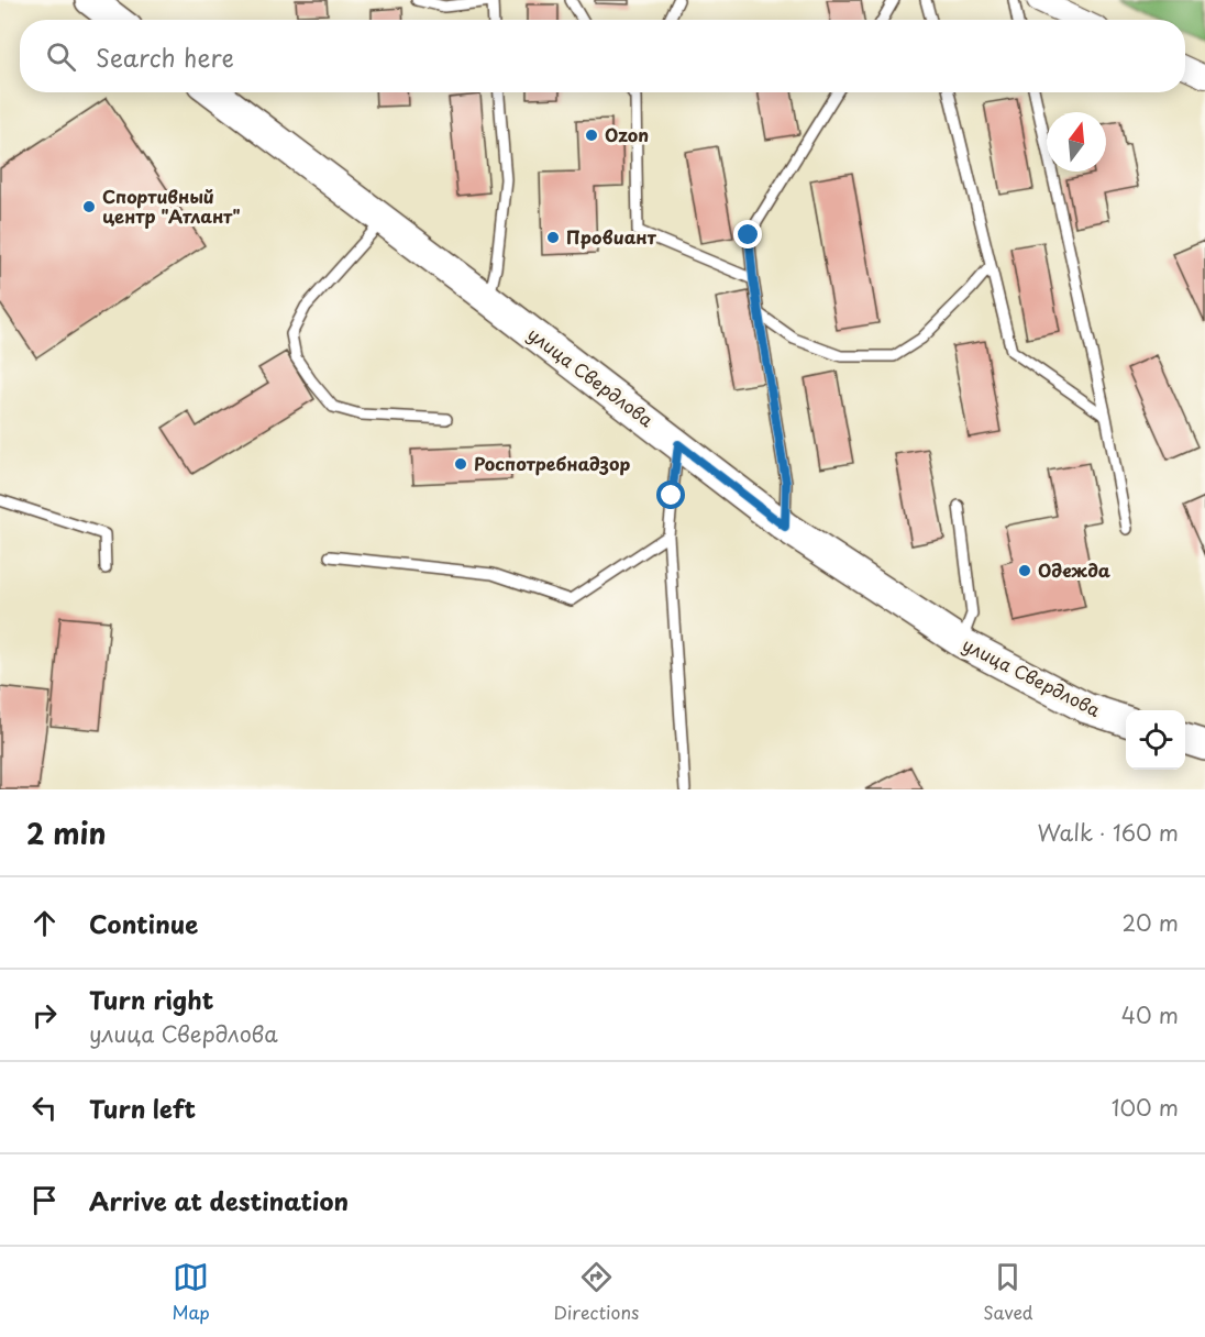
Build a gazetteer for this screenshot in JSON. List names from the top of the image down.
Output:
{
  "streets": {
    "main road": ["улица Свердлова"]
  },
  "places": [
    "Ozon",
    "Спортивный центр \"Атлант\"",
    "Провиант",
    "Роспотребнадзор",
    "Одежда"
  ],
  "north": "top",
  "page": {
    "search": "Search here",
    "heading": ["2 min", "Walk · 160 m"],
    "list": [
      ["Continue", "20 m"],
      ["Turn right", "улица Свердлова", "40 m"],
      ["Turn left", "100 m"],
      "Arrive at destination"
    ],
    "nav": ["Map", "Directions", "Saved"]
  }
}
